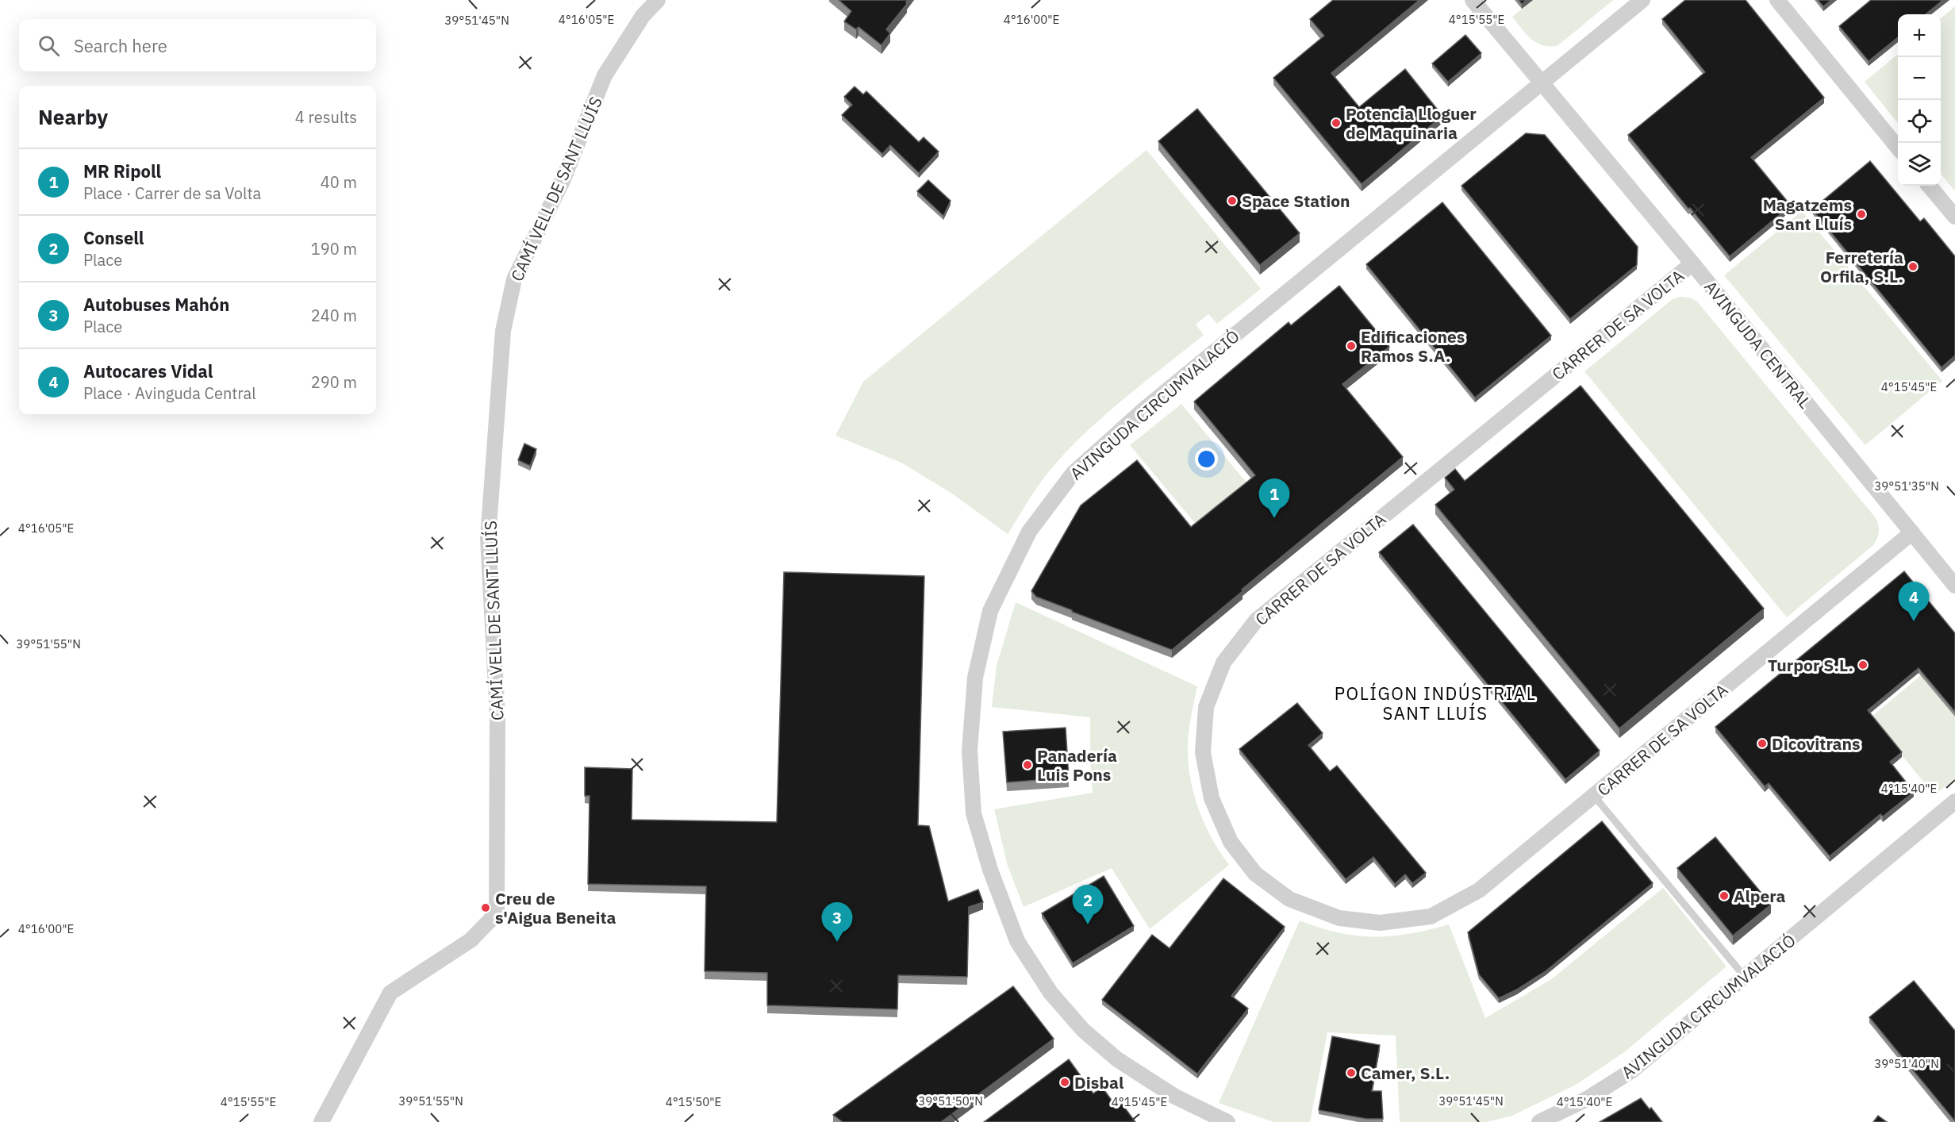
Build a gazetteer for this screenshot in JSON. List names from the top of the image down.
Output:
{
  "streets": {
    "street": [
      "CAMÍ VELL DE SANT LLUÍS",
      "CARRER DE SA VOLTA",
      "AVINGUDA CENTRAL",
      "AVINGUDA CIRCUMVALACIÓ"
    ]
  },
  "crossings": [
    ["CARRER DE SA VOLTA", "AVINGUDA CENTRAL"],
    ["AVINGUDA CENTRAL", "AVINGUDA CIRCUMVALACIÓ"]
  ],
  "districts": ["POLÍGON INDÚSTRIAL SANT LLUÍS"],
  "places": [
    "Potencia Lloguer de Maquinaria",
    "Space Station",
    "Magatzems Sant Lluís",
    "Ferretería Orfila, S.L.",
    "Edificaciones Ramos S.A.",
    "Turpor S.L.",
    "Dicovitrans",
    "Panadería Luis Pons",
    "Alpera",
    "Creu de s'Aigua Beneita",
    "Camer, S.L.",
    "Disbal"
  ],
  "page": {
    "map_buttons": ["+", "−"],
    "search": "Search here",
    "heading": ["Nearby", "4 results"],
    "list": [
      {
        "mark": "1",
        "name": "MR Ripoll",
        "note": "Place · Carrer de sa Volta",
        "value": "40 m"
      },
      {
        "mark": "2",
        "name": "Consell",
        "note": "Place",
        "value": "190 m"
      },
      {
        "mark": "3",
        "name": "Autobuses Mahón",
        "note": "Place",
        "value": "240 m"
      },
      {
        "mark": "4",
        "name": "Autocares Vidal",
        "note": "Place · Avinguda Central",
        "value": "290 m"
      }
    ],
    "pins": [
      "1",
      "4",
      "2",
      "3"
    ]
  },
  "coordinates": [
    "4°16'05\"E",
    "4°16'00\"E",
    "4°15'55\"E",
    "39°51'45\"N",
    "4°15'45\"E",
    "39°51'35\"N",
    "39°51'55\"N",
    "4°15'40\"E",
    "39°51'40\"N",
    "39°51'50\"N",
    "4°15'50\"E"
  ]
}
